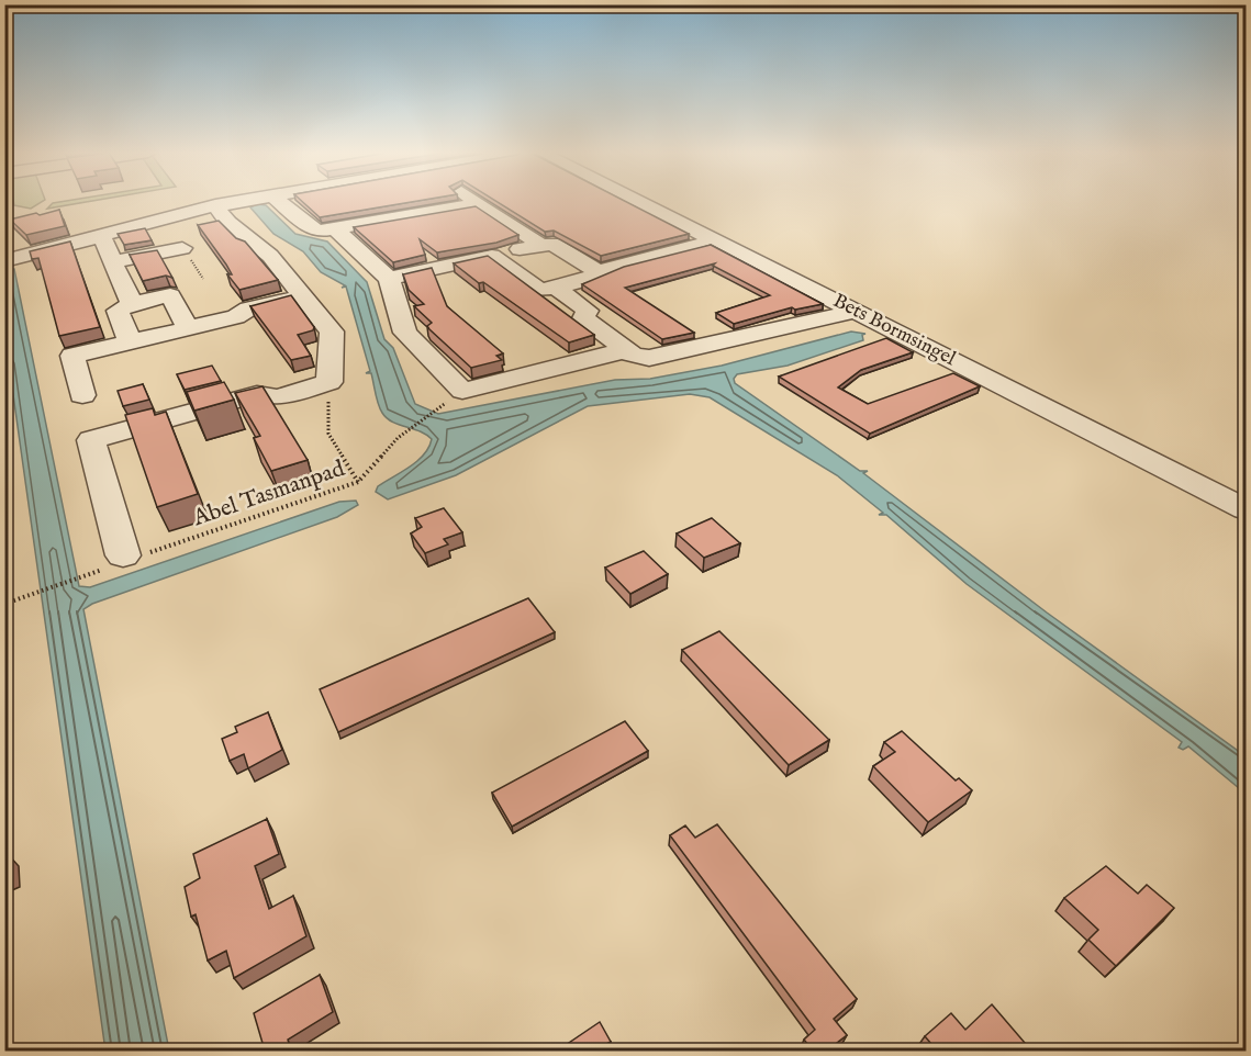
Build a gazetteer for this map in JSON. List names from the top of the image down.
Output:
{
  "streets": {
    "street": ["Bets Bormsingel"],
    "path": ["Abel Tasmanpad"]
  }
}
